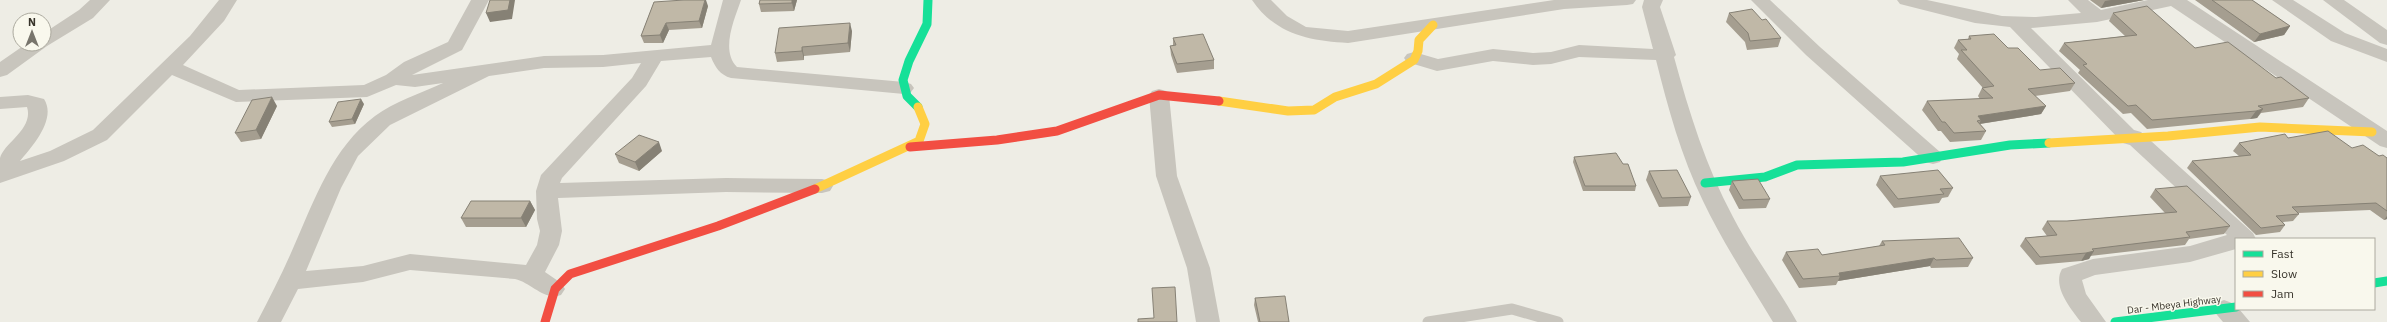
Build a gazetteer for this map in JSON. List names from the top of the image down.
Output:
{
  "streets": {
    "main road": ["Dar - Mbeya Highway"]
  },
  "legend": ["Fast", "Slow", "Jam"],
  "north": "top"
}
